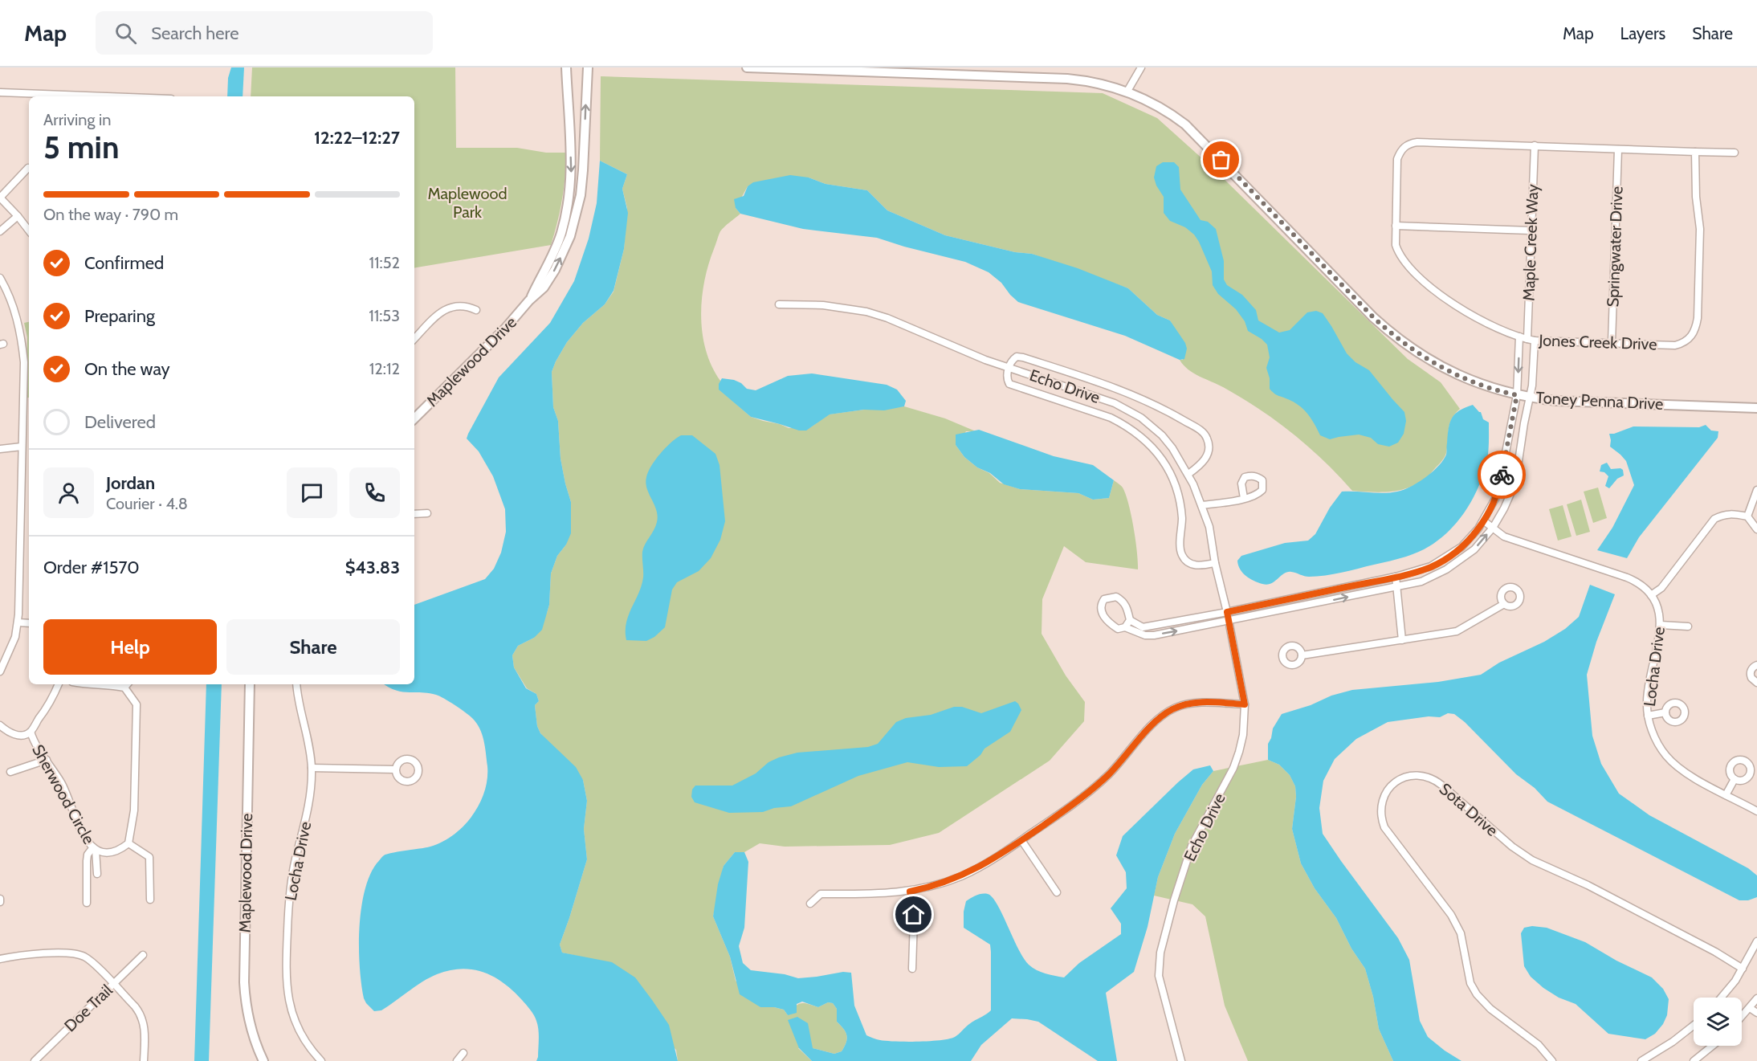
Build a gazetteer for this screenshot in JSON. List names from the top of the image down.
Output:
{
  "streets": {
    "street": [
      "Maple Creek Way",
      "Springwater Drive",
      "Jones Creek Drive",
      "Maplewood Drive",
      "Echo Drive",
      "Toney Penna Drive",
      "Locha Drive",
      "Sherwood Circle",
      "Sota Drive",
      "Doe Trail"
    ]
  },
  "crossings": [
    ["Maple Creek Way", "Jones Creek Drive"],
    ["Maple Creek Way", "Echo Drive"],
    ["Maple Creek Way", "Toney Penna Drive"],
    ["Springwater Drive", "Jones Creek Drive"]
  ],
  "parks": ["Maplewood Park"],
  "page": {
    "header": "Map",
    "search": "Search here",
    "nav": ["Map", "Layers", "Share"],
    "heading": ["5 min", "Arriving in", "12:22–12:27"],
    "panel": [
      "Jordan",
      "Courier · 4.8",
      "Order #1570",
      "$43.83"
    ],
    "bar": "On the way · 790 m",
    "list": [
      ["Confirmed", "11:52"],
      ["Preparing", "11:53"],
      ["On the way", "12:12"],
      "Delivered"
    ],
    "buttons": ["Help", "Share"]
  }
}
